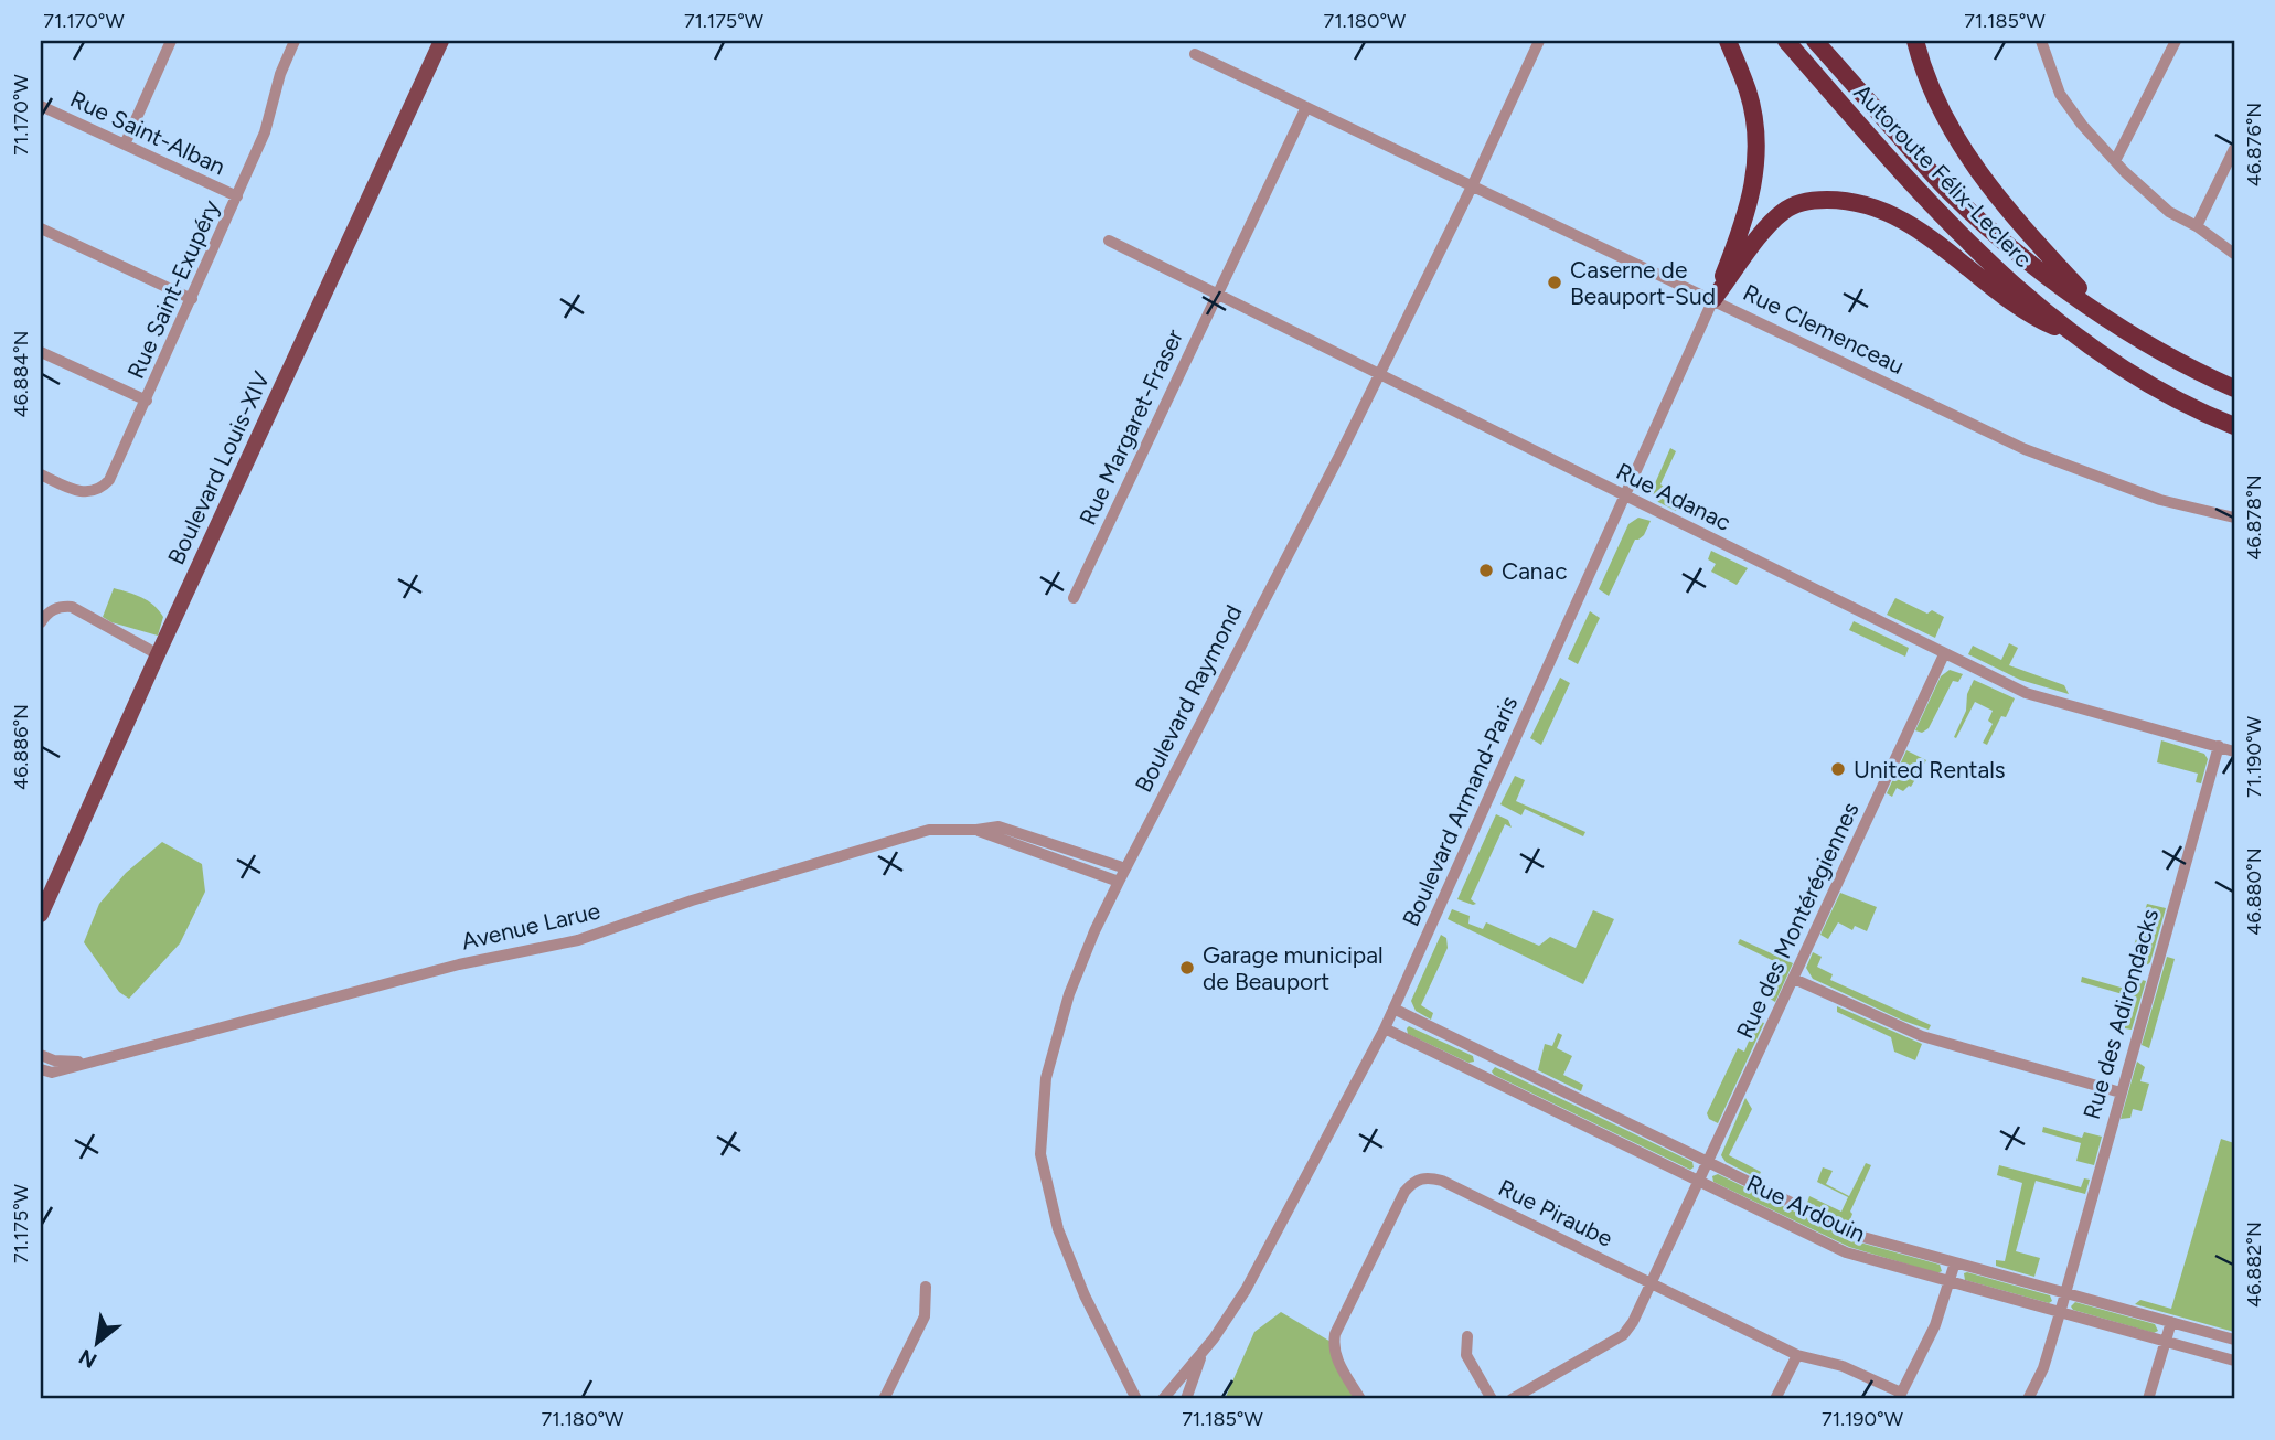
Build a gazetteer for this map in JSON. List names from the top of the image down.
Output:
{
  "streets": {
    "highway": ["Autoroute Félix-Leclerc"],
    "main road": ["Boulevard Louis-XIV"],
    "street": [
      "Rue Saint-Alban",
      "Rue Saint-Exupéry",
      "Rue Clemenceau",
      "Rue Margaret-Fraser",
      "Rue Adanac",
      "Boulevard Raymond",
      "Boulevard Armand-Paris",
      "Rue des Montérégiennes",
      "Avenue Larue",
      "Rue des Adirondacks",
      "Rue Ardouin",
      "Rue Piraube"
    ]
  },
  "crossings": [
    ["Rue Saint-Alban", "Rue Saint-Exupéry"],
    ["Rue Clemenceau", "Rue Margaret-Fraser"],
    ["Rue Clemenceau", "Boulevard Raymond"],
    ["Rue Clemenceau", "Boulevard Armand-Paris"],
    ["Rue Margaret-Fraser", "Rue Adanac"],
    ["Rue Adanac", "Boulevard Raymond"],
    ["Rue Adanac", "Boulevard Armand-Paris"],
    ["Rue Adanac", "Rue des Montérégiennes"],
    ["Rue Adanac", "Rue des Adirondacks"],
    ["Boulevard Raymond", "Avenue Larue"],
    ["Boulevard Armand-Paris", "Rue Ardouin"],
    ["Rue des Montérégiennes", "Rue Ardouin"],
    ["Rue des Montérégiennes", "Rue Piraube"],
    ["Rue des Adirondacks", "Rue Ardouin"]
  ],
  "places": [
    "Caserne de Beauport-Sud",
    "Canac",
    "United Rentals",
    "Garage municipal de Beauport"
  ],
  "north": "bottom left",
  "coordinates": [
    "71.170°W",
    "71.175°W",
    "71.180°W",
    "71.185°W",
    "46.876°N",
    "46.884°N",
    "46.878°N",
    "46.886°N",
    "71.190°W",
    "46.880°N",
    "46.882°N"
  ]
}
